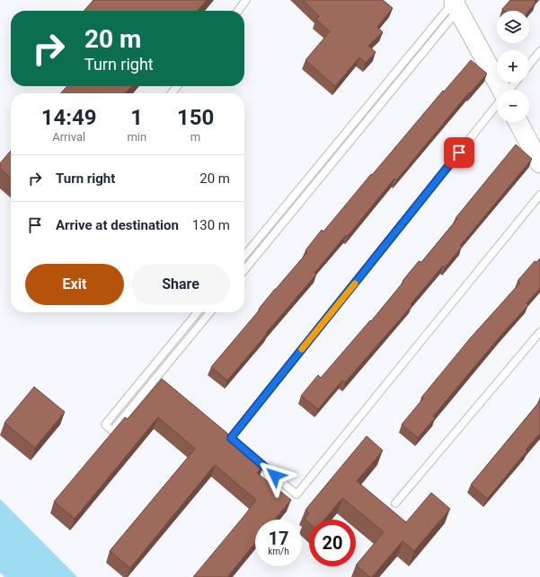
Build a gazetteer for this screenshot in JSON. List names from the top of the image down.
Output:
{
  "page": {
    "map_buttons": ["+", "−"],
    "turn": ["20 m", "Turn right"],
    "eta": [
      "14:49",
      "Arrival",
      "1",
      "min",
      "150",
      "m"
    ],
    "list": [
      {
        "name": "Turn right",
        "value": "20 m"
      },
      {
        "name": "Arrive at destination",
        "value": "130 m"
      }
    ],
    "buttons": ["Exit", "Share"],
    "speed": "17 km/h",
    "limit": "20"
  }
}
